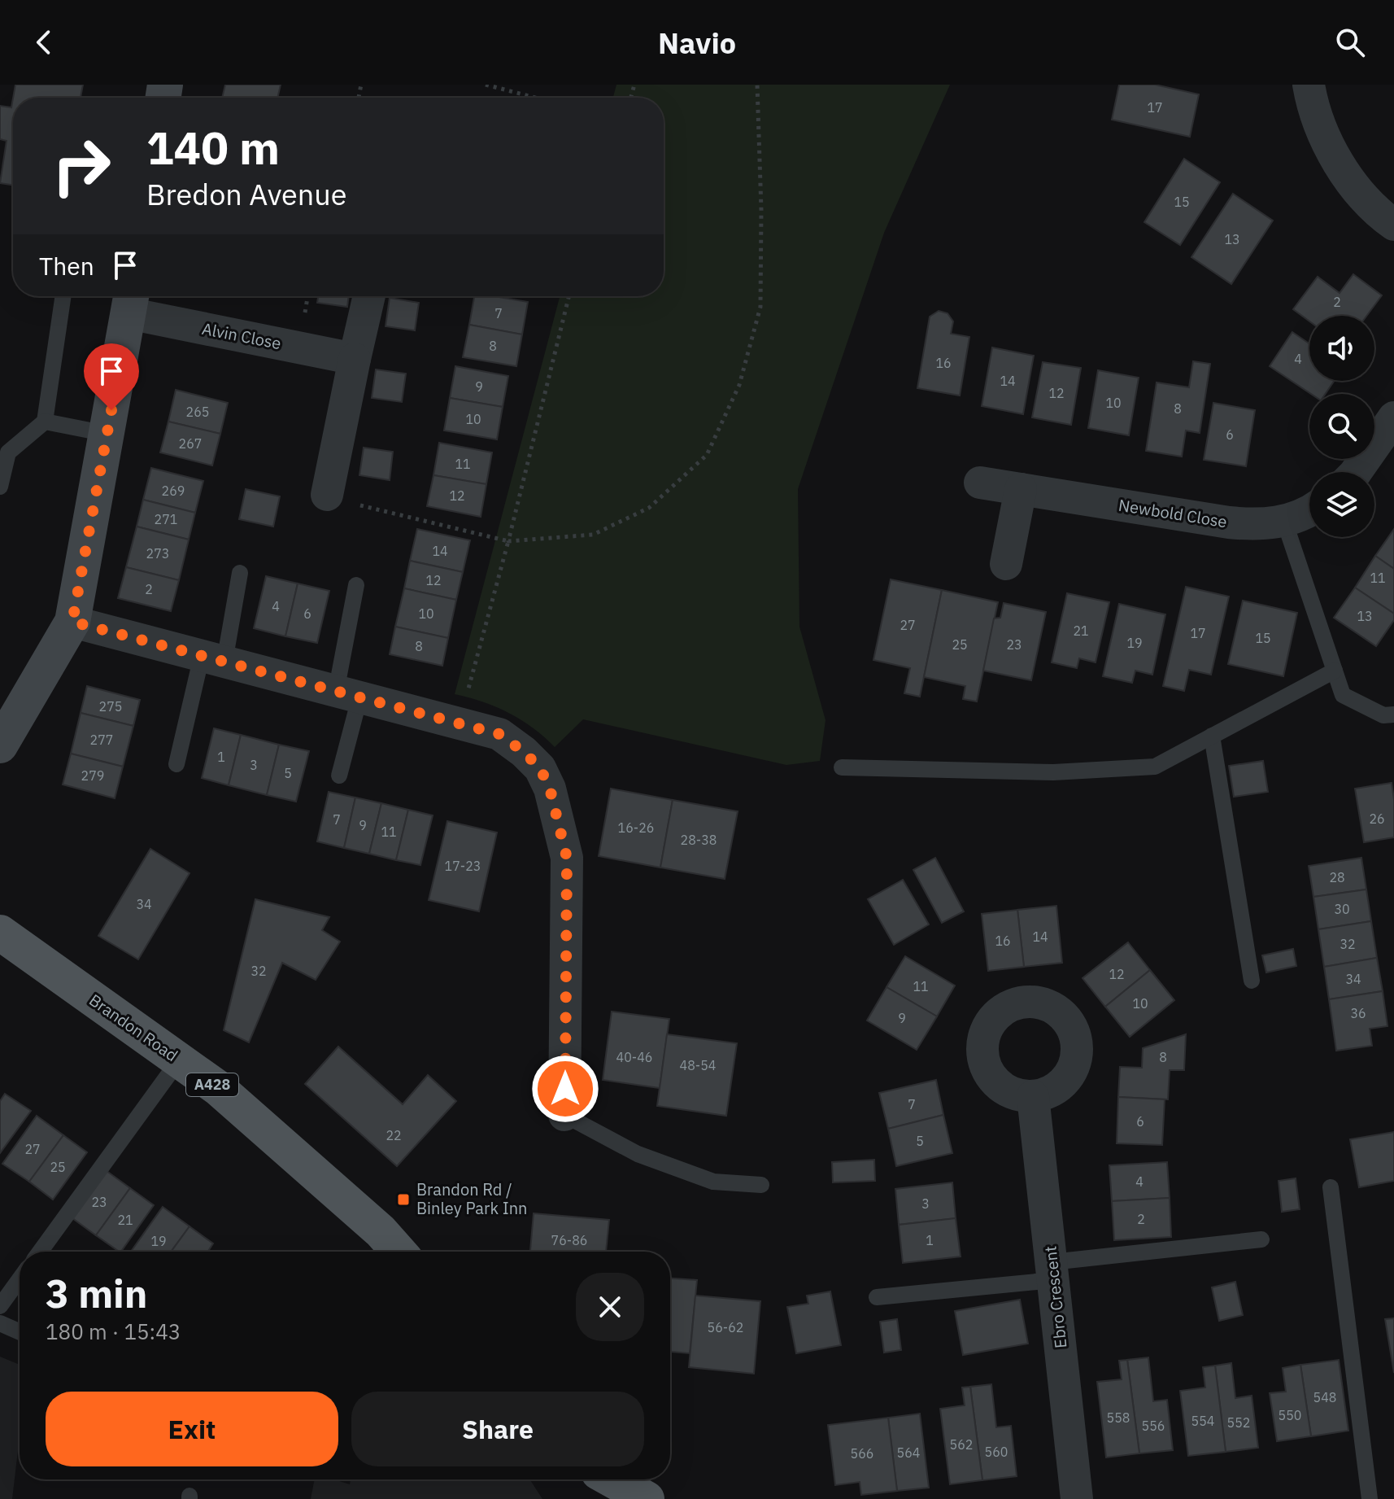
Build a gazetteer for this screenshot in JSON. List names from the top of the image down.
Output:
{
  "streets": {
    "main road": ["Brandon Road", "A428"],
    "street": ["Alvin Close", "Newbold Close", "Ebro Crescent"]
  },
  "places": {
    "transit": ["Brandon Rd / Binley Park Inn"]
  },
  "house_numbers": [
    "17",
    "15",
    "13",
    "2",
    "7",
    "8",
    "4",
    "16",
    "14",
    "9",
    "12",
    "10",
    "8",
    "265",
    "10",
    "6",
    "267",
    "11",
    "269",
    "12",
    "271",
    "14",
    "273",
    "11",
    "12",
    "2",
    "4",
    "6",
    "10",
    "13",
    "27",
    "21",
    "17",
    "15",
    "19",
    "25",
    "23",
    "8",
    "275",
    "277",
    "1",
    "3",
    "5",
    "279",
    "26",
    "7",
    "9",
    "16-26",
    "11",
    "28-38",
    "17-23",
    "28",
    "34",
    "30",
    "14",
    "16",
    "32",
    "32",
    "12",
    "34",
    "11",
    "10",
    "36",
    "9",
    "40-46",
    "8",
    "48-54",
    "7",
    "6",
    "22",
    "5",
    "27",
    "25",
    "4",
    "23",
    "3",
    "2",
    "21",
    "76-86",
    "1",
    "19",
    "56-62",
    "548",
    "550",
    "558",
    "554",
    "552",
    "556",
    "562",
    "560",
    "564",
    "566"
  ],
  "page": {
    "header": "Navio",
    "turn": ["140 m", "Bredon Avenue"],
    "then": "Then",
    "heading": ["3 min", "180 m · 15:43"],
    "buttons": ["Exit", "Share"]
  }
}
